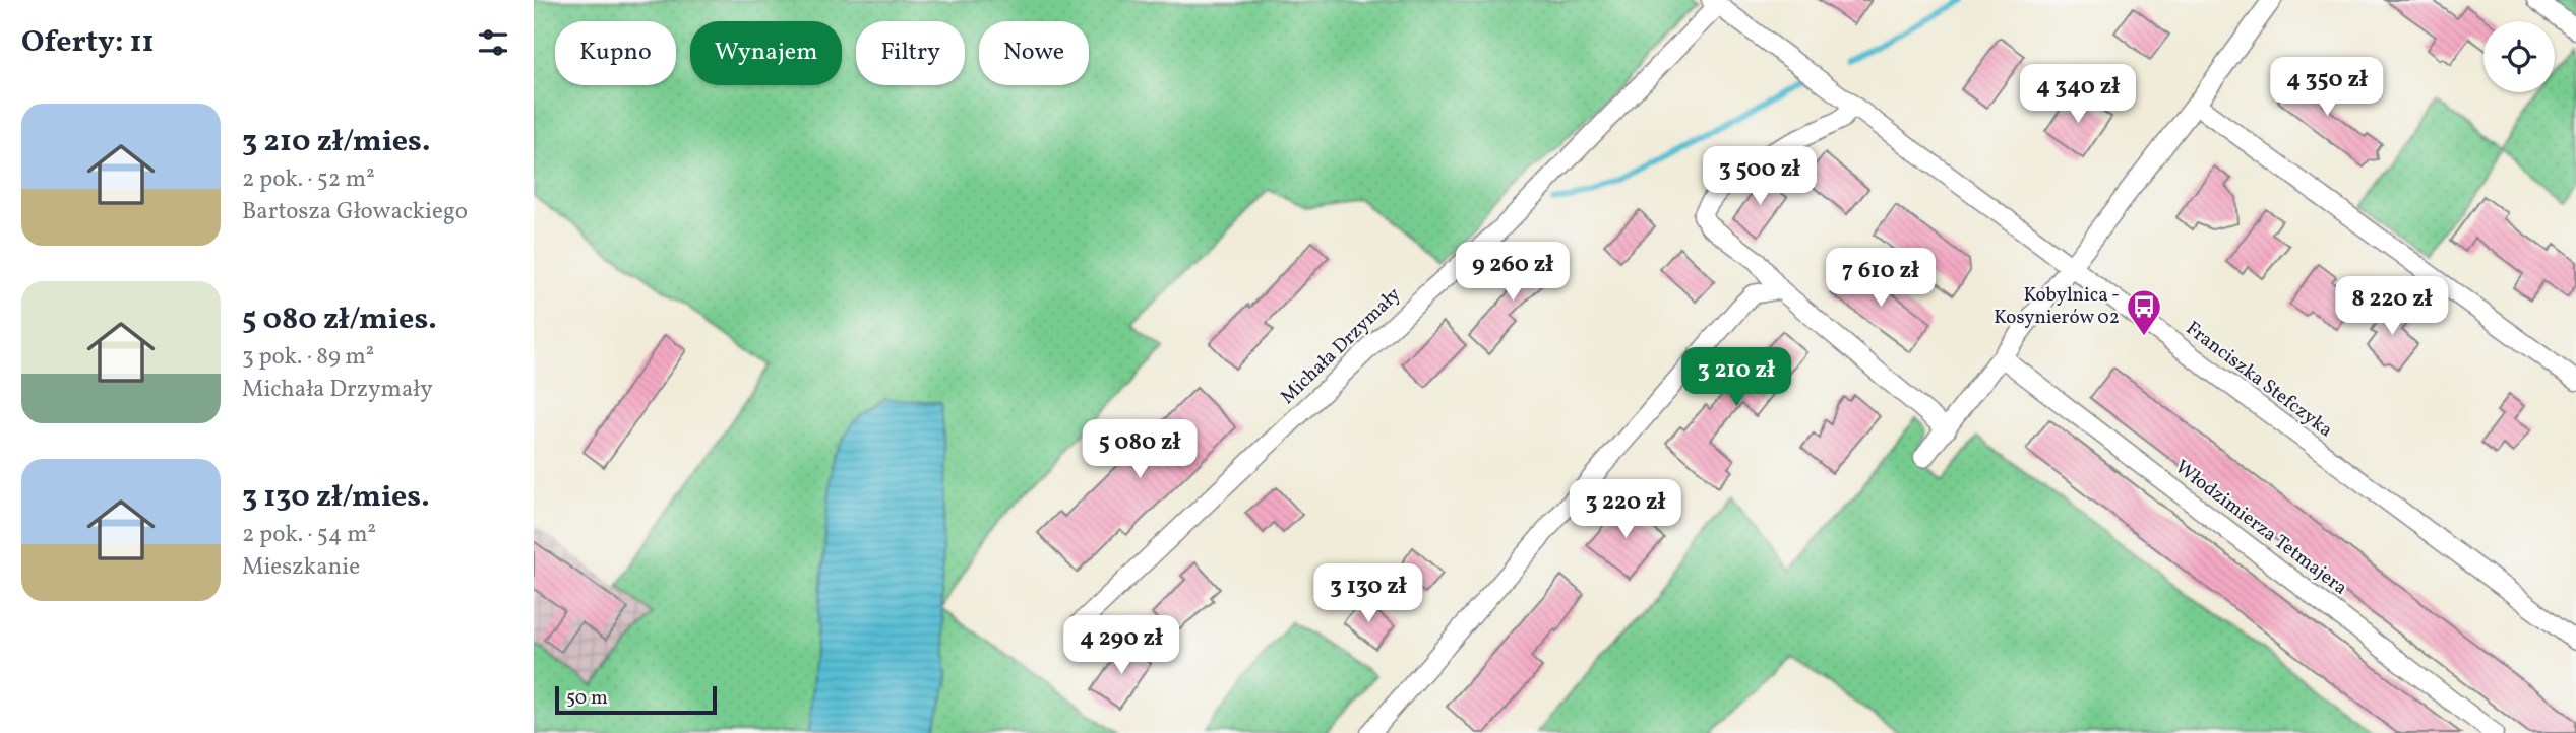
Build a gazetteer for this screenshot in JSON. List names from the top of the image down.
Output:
{
  "streets": {
    "street": ["Michała Drzymały", "Franciszka Stefczyka", "Włodzimierza Tetmajera"]
  },
  "crossings": [
    ["Michała Drzymały", "Franciszka Stefczyka"]
  ],
  "places": {
    "bus stop": ["Kobylnica - Kosynierów 02"]
  },
  "scale_bar": "50 m",
  "page": {
    "heading": "Oferty: 11",
    "chip": [
      "Kupno",
      "Wynajem",
      "Filtry",
      "Nowe"
    ],
    "price": [
      "4 350 zł",
      "4 340 zł",
      "3 500 zł",
      "9 260 zł",
      "7 610 zł",
      "8 220 zł",
      "3 210 zł",
      "5 080 zł",
      "3 220 zł",
      "3 130 zł",
      "4 290 zł"
    ],
    "list": [
      {
        "name": "3 210 zł/mies.",
        "note": "2 pok. · 52 m² · Bartosza Głowackiego"
      },
      {
        "name": "5 080 zł/mies.",
        "note": "3 pok. · 89 m² · Michała Drzymały"
      },
      {
        "name": "3 130 zł/mies.",
        "note": "2 pok. · 54 m² · Mieszkanie"
      }
    ],
    "scale": "50 m"
  }
}
